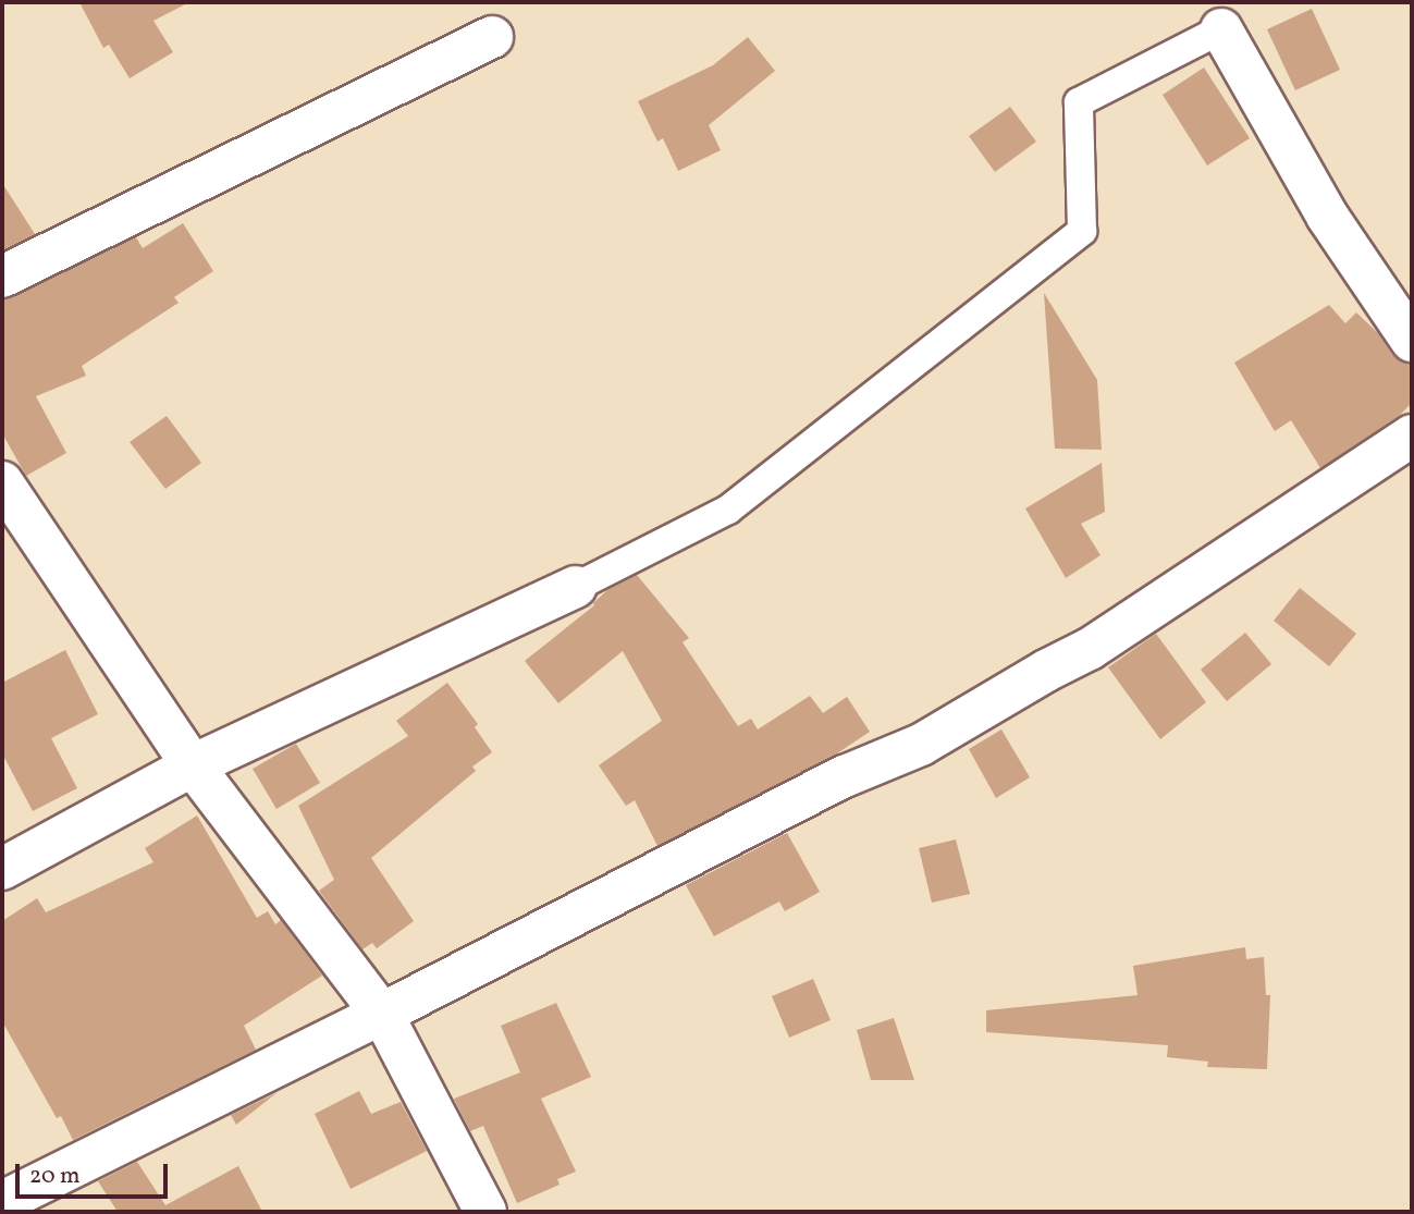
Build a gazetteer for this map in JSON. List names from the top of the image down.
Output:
{
  "scale_bar": "20 m"
}
